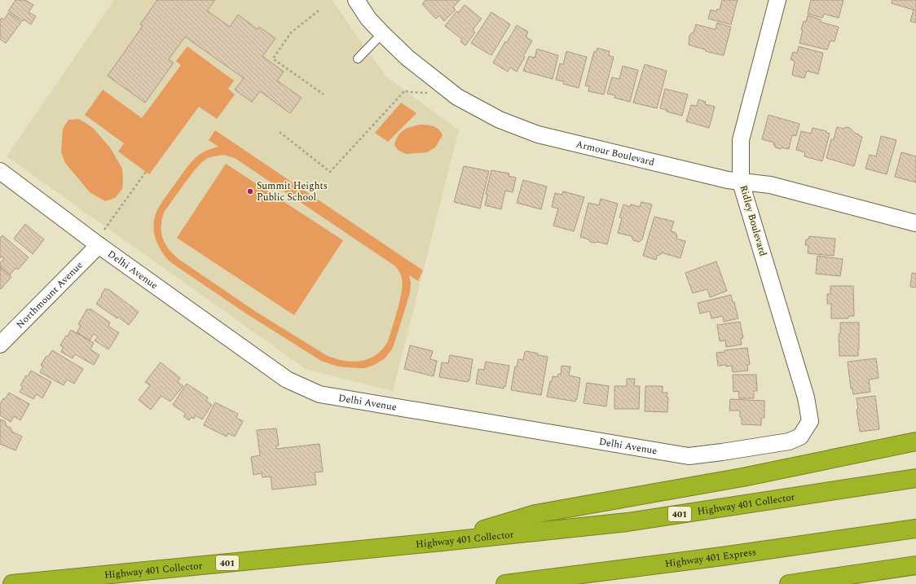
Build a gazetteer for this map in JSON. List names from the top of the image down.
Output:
{
  "streets": {
    "highway": ["Highway 401 Collector", "401", "Highway 401 Express"],
    "street": [
      "Armour Boulevard",
      "Ridley Boulevard",
      "Delhi Avenue",
      "Northmount Avenue"
    ]
  },
  "crossings": [
    ["Armour Boulevard", "Ridley Boulevard"],
    ["Ridley Boulevard", "Delhi Avenue"],
    ["Delhi Avenue", "Northmount Avenue"]
  ],
  "places": ["Summit Heights Public School"]
}
